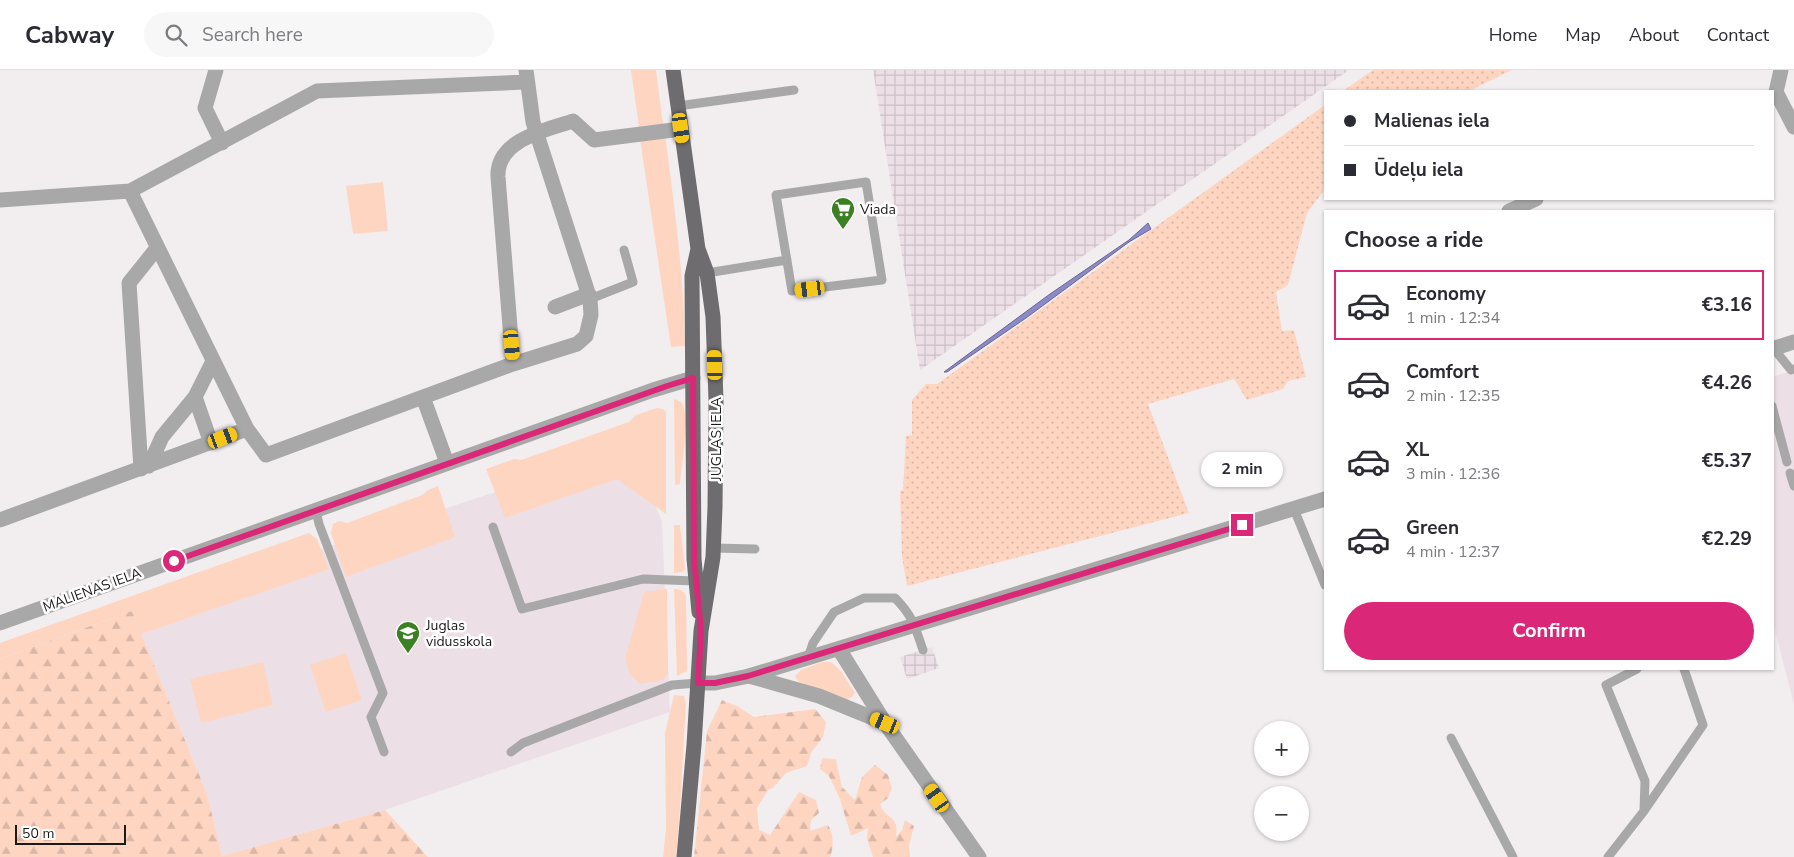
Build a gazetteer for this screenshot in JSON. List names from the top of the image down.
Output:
{
  "streets": {
    "main road": ["JUGLAS IELA"],
    "street": ["MALIENAS IELA"]
  },
  "crossings": [
    ["JUGLAS IELA", "MALIENAS IELA"]
  ],
  "places": {
    "supermarket": ["Viada"],
    "school or university": ["Juglas vidusskola"]
  },
  "scale_bar": "50 m",
  "page": {
    "header": "Cabway",
    "search": "Search here",
    "nav": [
      "Home",
      "Map",
      "About",
      "Contact"
    ],
    "banner": ["Malienas iela", "Ūdeļu iela"],
    "heading": "Choose a ride",
    "list": [
      {
        "name": "Economy",
        "note": "1 min · 12:34",
        "value": "€3.16"
      },
      {
        "name": "Comfort",
        "note": "2 min · 12:35",
        "value": "€4.26"
      },
      {
        "name": "XL",
        "note": "3 min · 12:36",
        "value": "€5.37"
      },
      {
        "name": "Green",
        "note": "4 min · 12:37",
        "value": "€2.29"
      }
    ],
    "bubble": "2 min",
    "buttons": "Confirm",
    "map_buttons": ["+", "−"],
    "scale": "50 m"
  }
}
